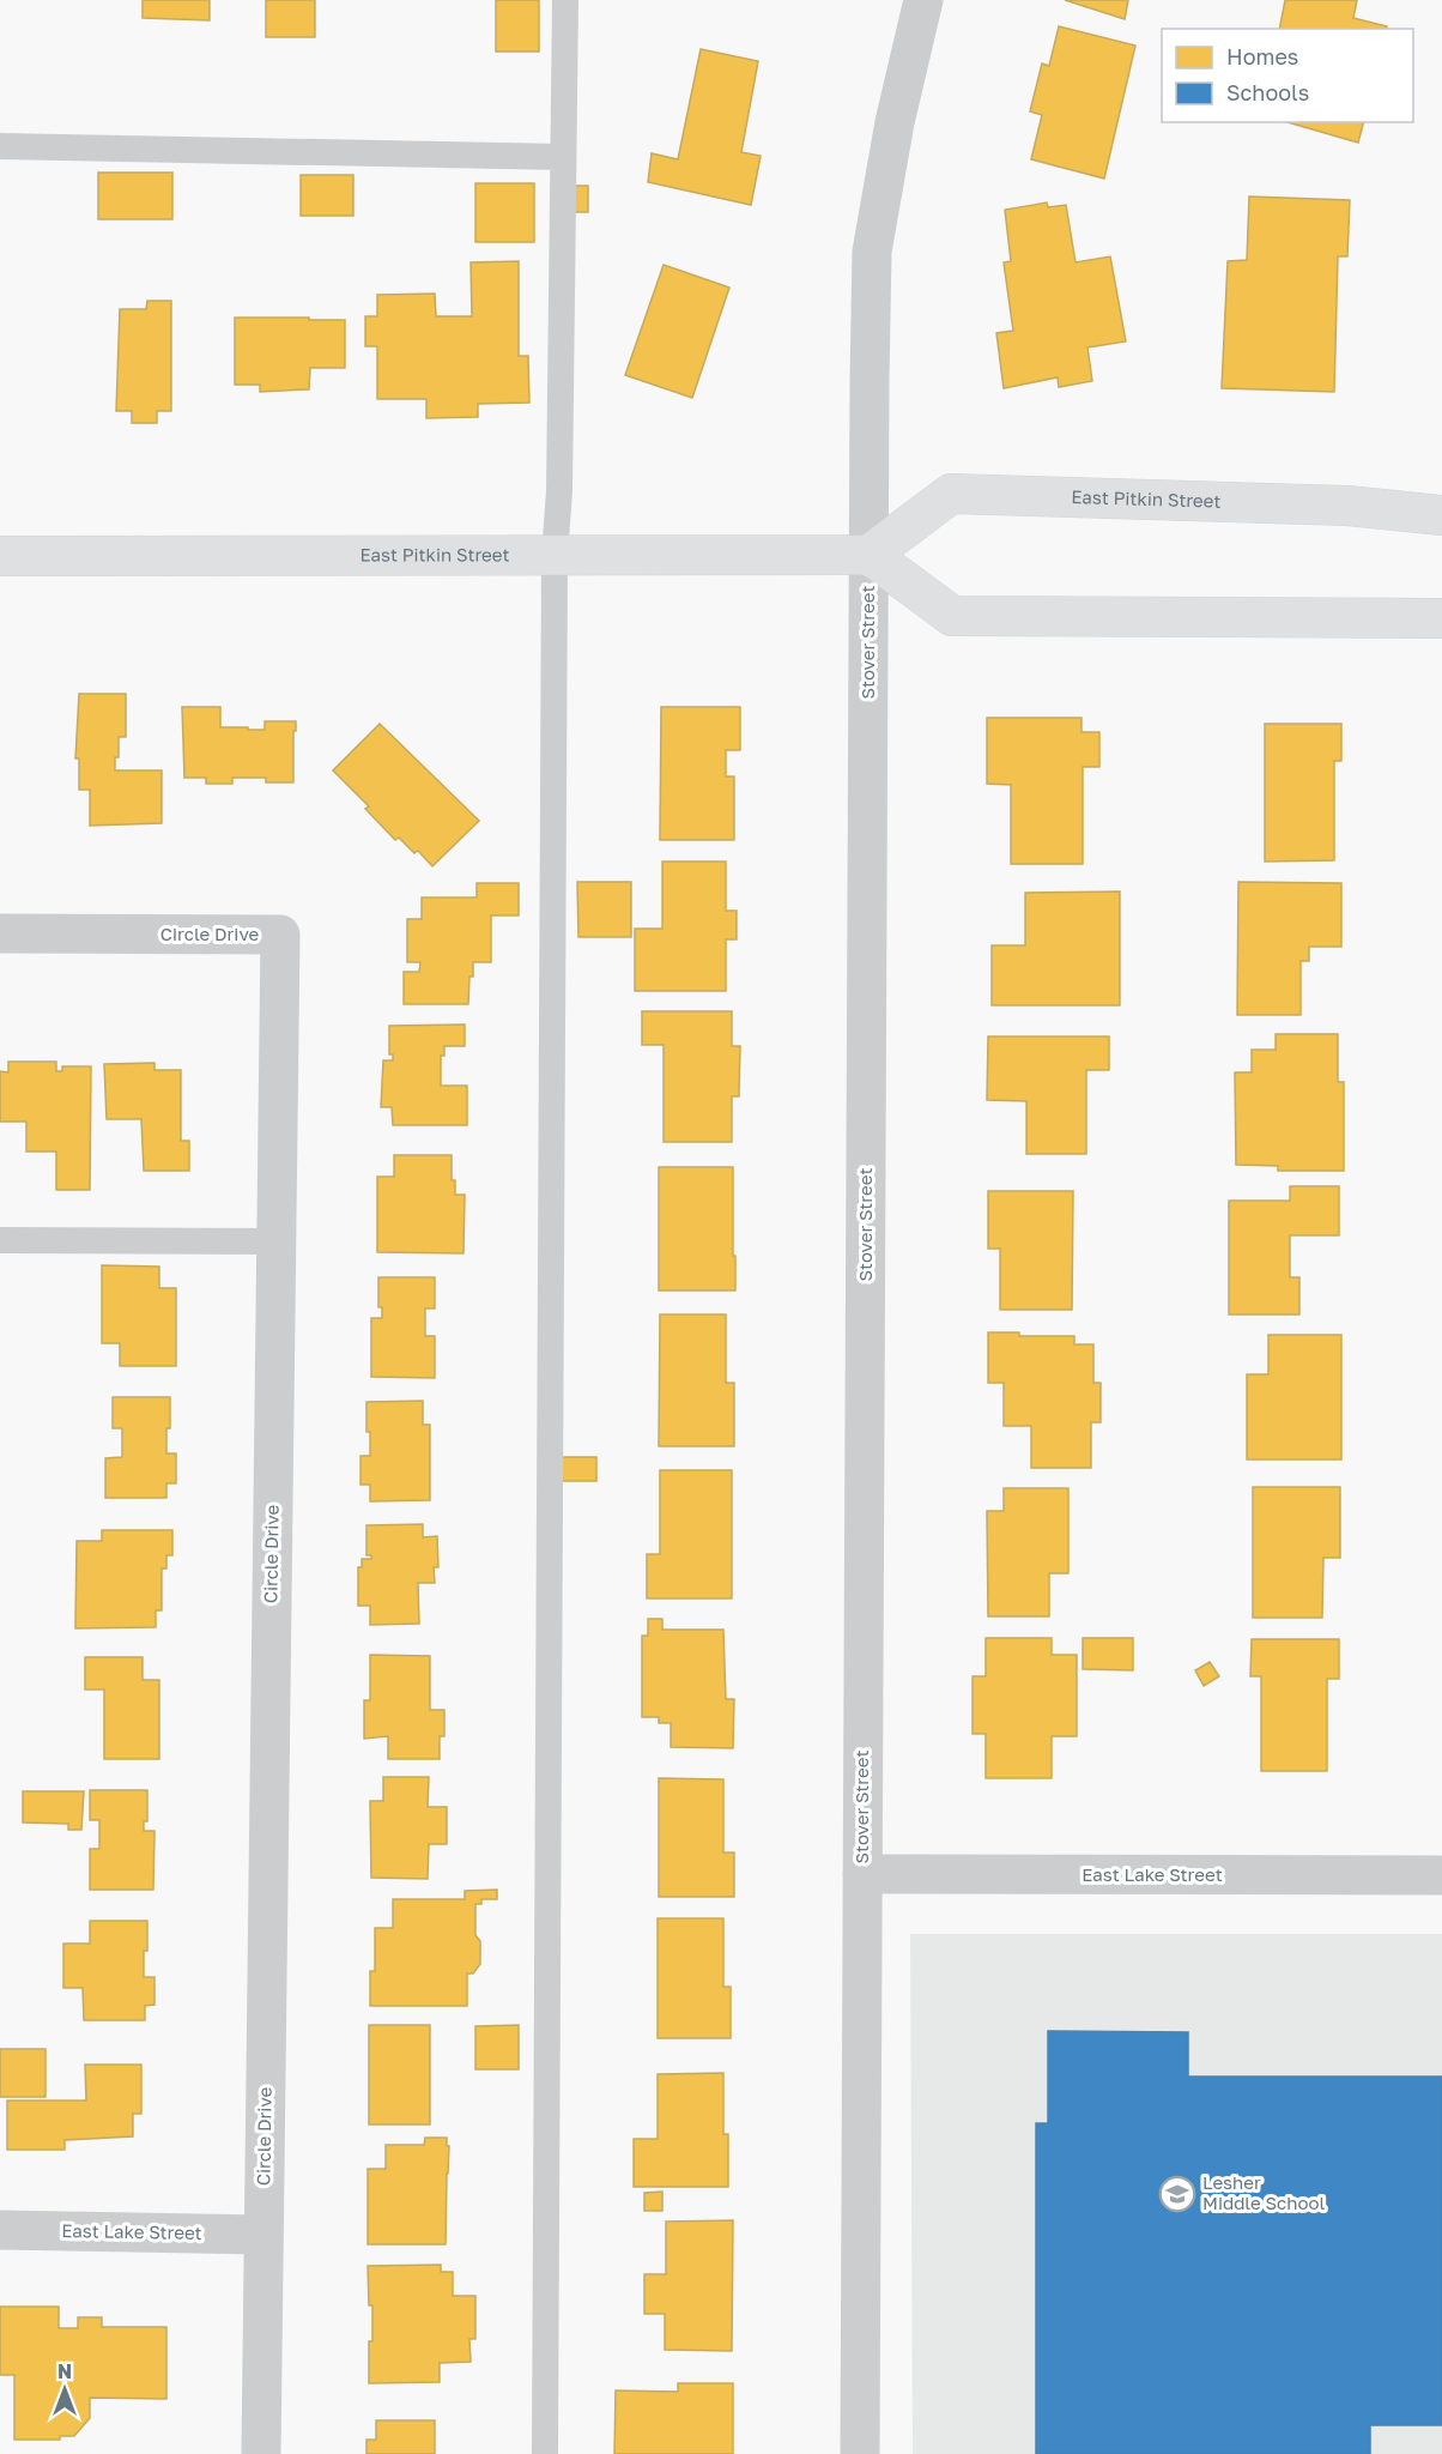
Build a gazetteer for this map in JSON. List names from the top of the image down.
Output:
{
  "streets": {
    "street": [
      "East Pitkin Street",
      "Stover Street",
      "Circle Drive",
      "East Lake Street"
    ]
  },
  "crossings": [
    ["East Pitkin Street", "Stover Street"],
    ["Stover Street", "East Lake Street"],
    ["Circle Drive", "East Lake Street"]
  ],
  "places": {
    "school or university": ["Lesher Middle School"]
  },
  "legend": ["Homes", "Schools"],
  "north": "top"
}
